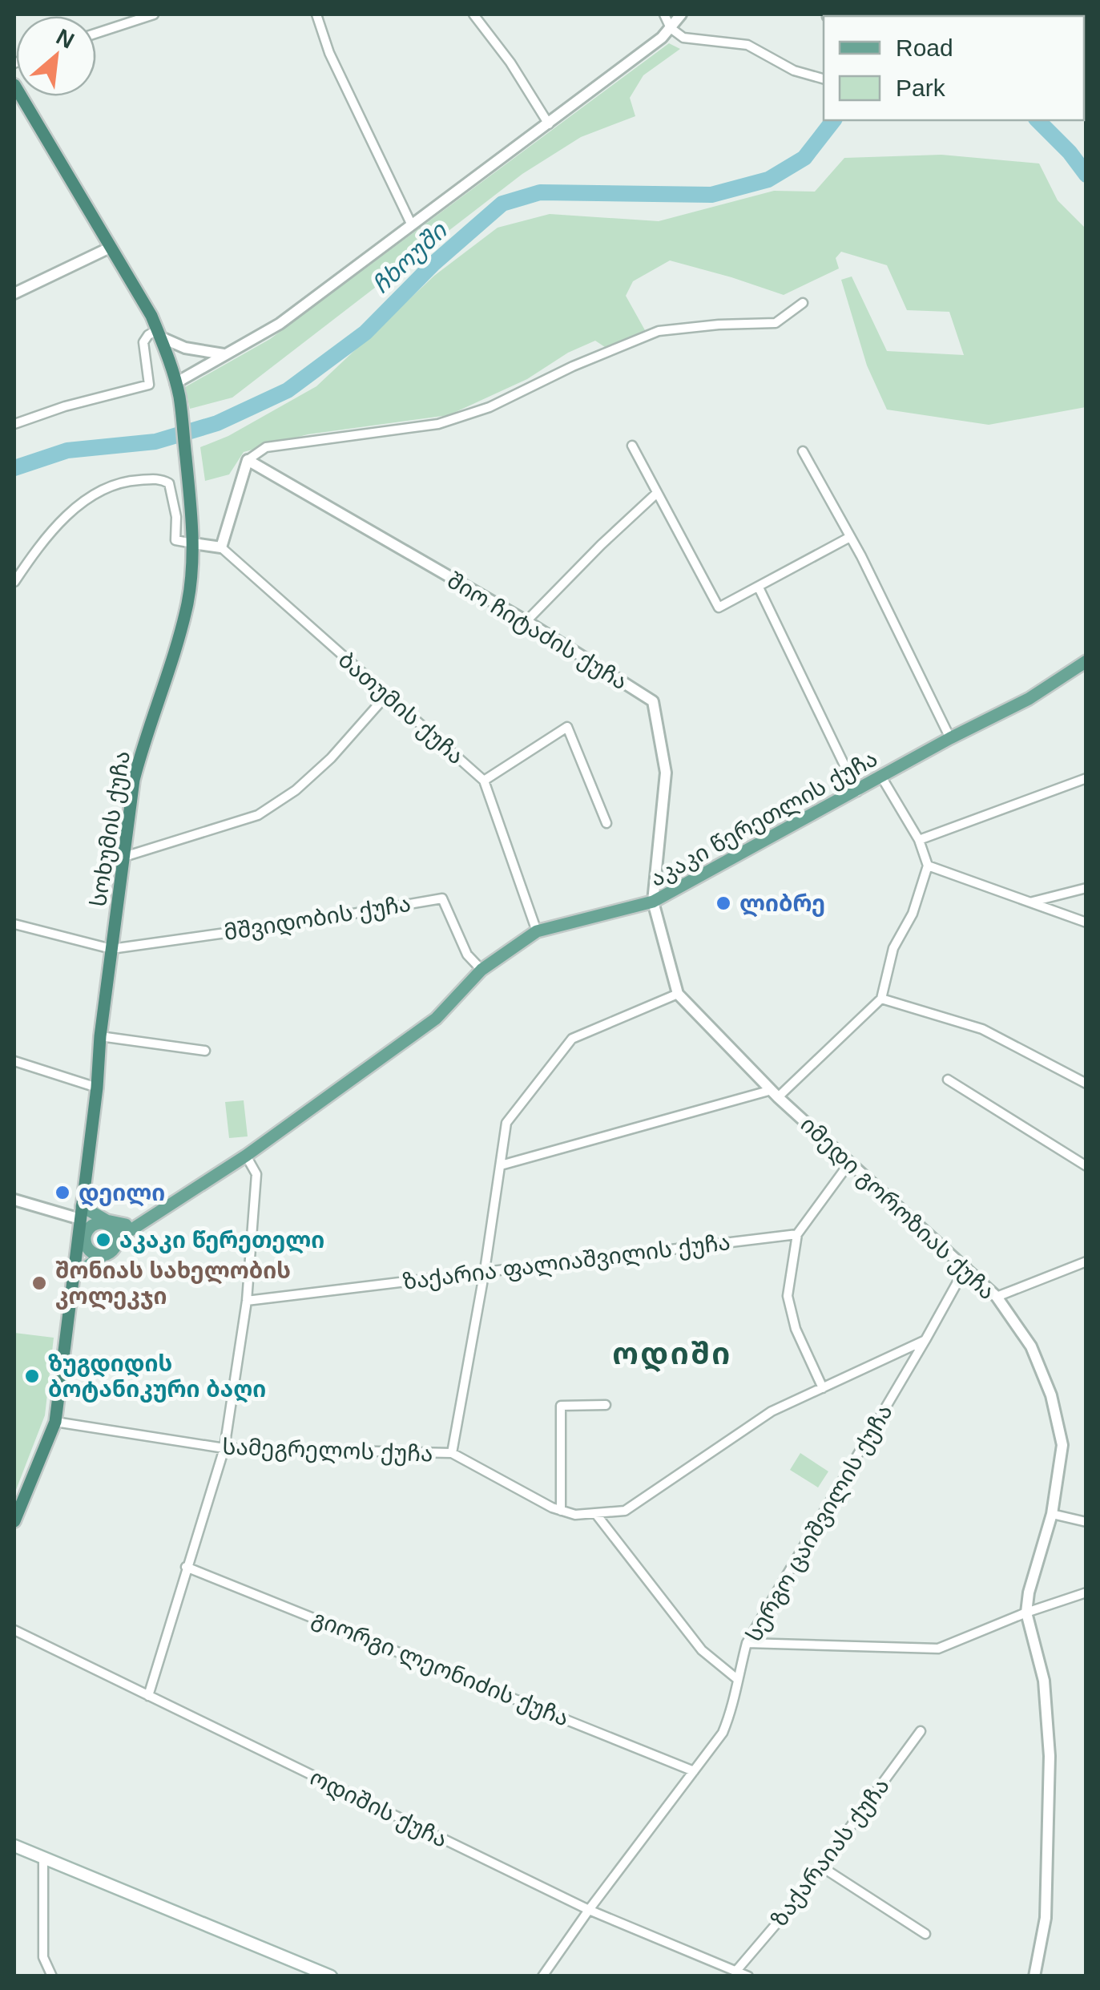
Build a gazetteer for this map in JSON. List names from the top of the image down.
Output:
{
  "streets": {
    "highway": ["სოხუმის ქუჩა"],
    "main road": ["აკაკი წერეთლის ქუჩა"],
    "street": [
      "შიო ჩიტაძის ქუჩა",
      "ბათუმის ქუჩა",
      "მშვიდობის ქუჩა",
      "იმედი გოროზიას ქუჩა",
      "ზაქარია ფალიაშვილის ქუჩა",
      "სამეგრელოს ქუჩა",
      "სერგო ცაიშვილის ქუჩა",
      "გიორგი ლეონიძის ქუჩა",
      "ოდიშის ქუჩა",
      "ზაქარაიას ქუჩა"
    ]
  },
  "crossings": [
    ["შიო ჩიტაძის ქუჩა", "აკაკი წერეთლის ქუჩა"],
    ["შიო ჩიტაძის ქუჩა", "იმედი გოროზიას ქუჩა"],
    ["ბათუმის ქუჩა", "აკაკი წერეთლის ქუჩა"],
    ["აკაკი წერეთლის ქუჩა", "სოხუმის ქუჩა"],
    ["აკაკი წერეთლის ქუჩა", "მშვიდობის ქუჩა"],
    ["აკაკი წერეთლის ქუჩა", "იმედი გოროზიას ქუჩა"],
    ["სოხუმის ქუჩა", "მშვიდობის ქუჩა"],
    ["სოხუმის ქუჩა", "სამეგრელოს ქუჩა"],
    ["იმედი გოროზიას ქუჩა", "სერგო ცაიშვილის ქუჩა"],
    ["სამეგრელოს ქუჩა", "სერგო ცაიშვილის ქუჩა"],
    ["სერგო ცაიშვილის ქუჩა", "გიორგი ლეონიძის ქუჩა"],
    ["სერგო ცაიშვილის ქუჩა", "ოდიშის ქუჩა"],
    ["ოდიშის ქუჩა", "ზაქარაიას ქუჩა"]
  ],
  "districts": ["ოდიში"],
  "water": ["ჩხოუში"],
  "places": [
    "ლიბრე",
    "დეილი",
    "აკაკი წერეთელი",
    "შონიას სახელობის კოლეკჯი",
    "ზუგდიდის ბოტანიკური ბაღი"
  ],
  "legend": ["Road", "Park"],
  "north": "top right"
}
